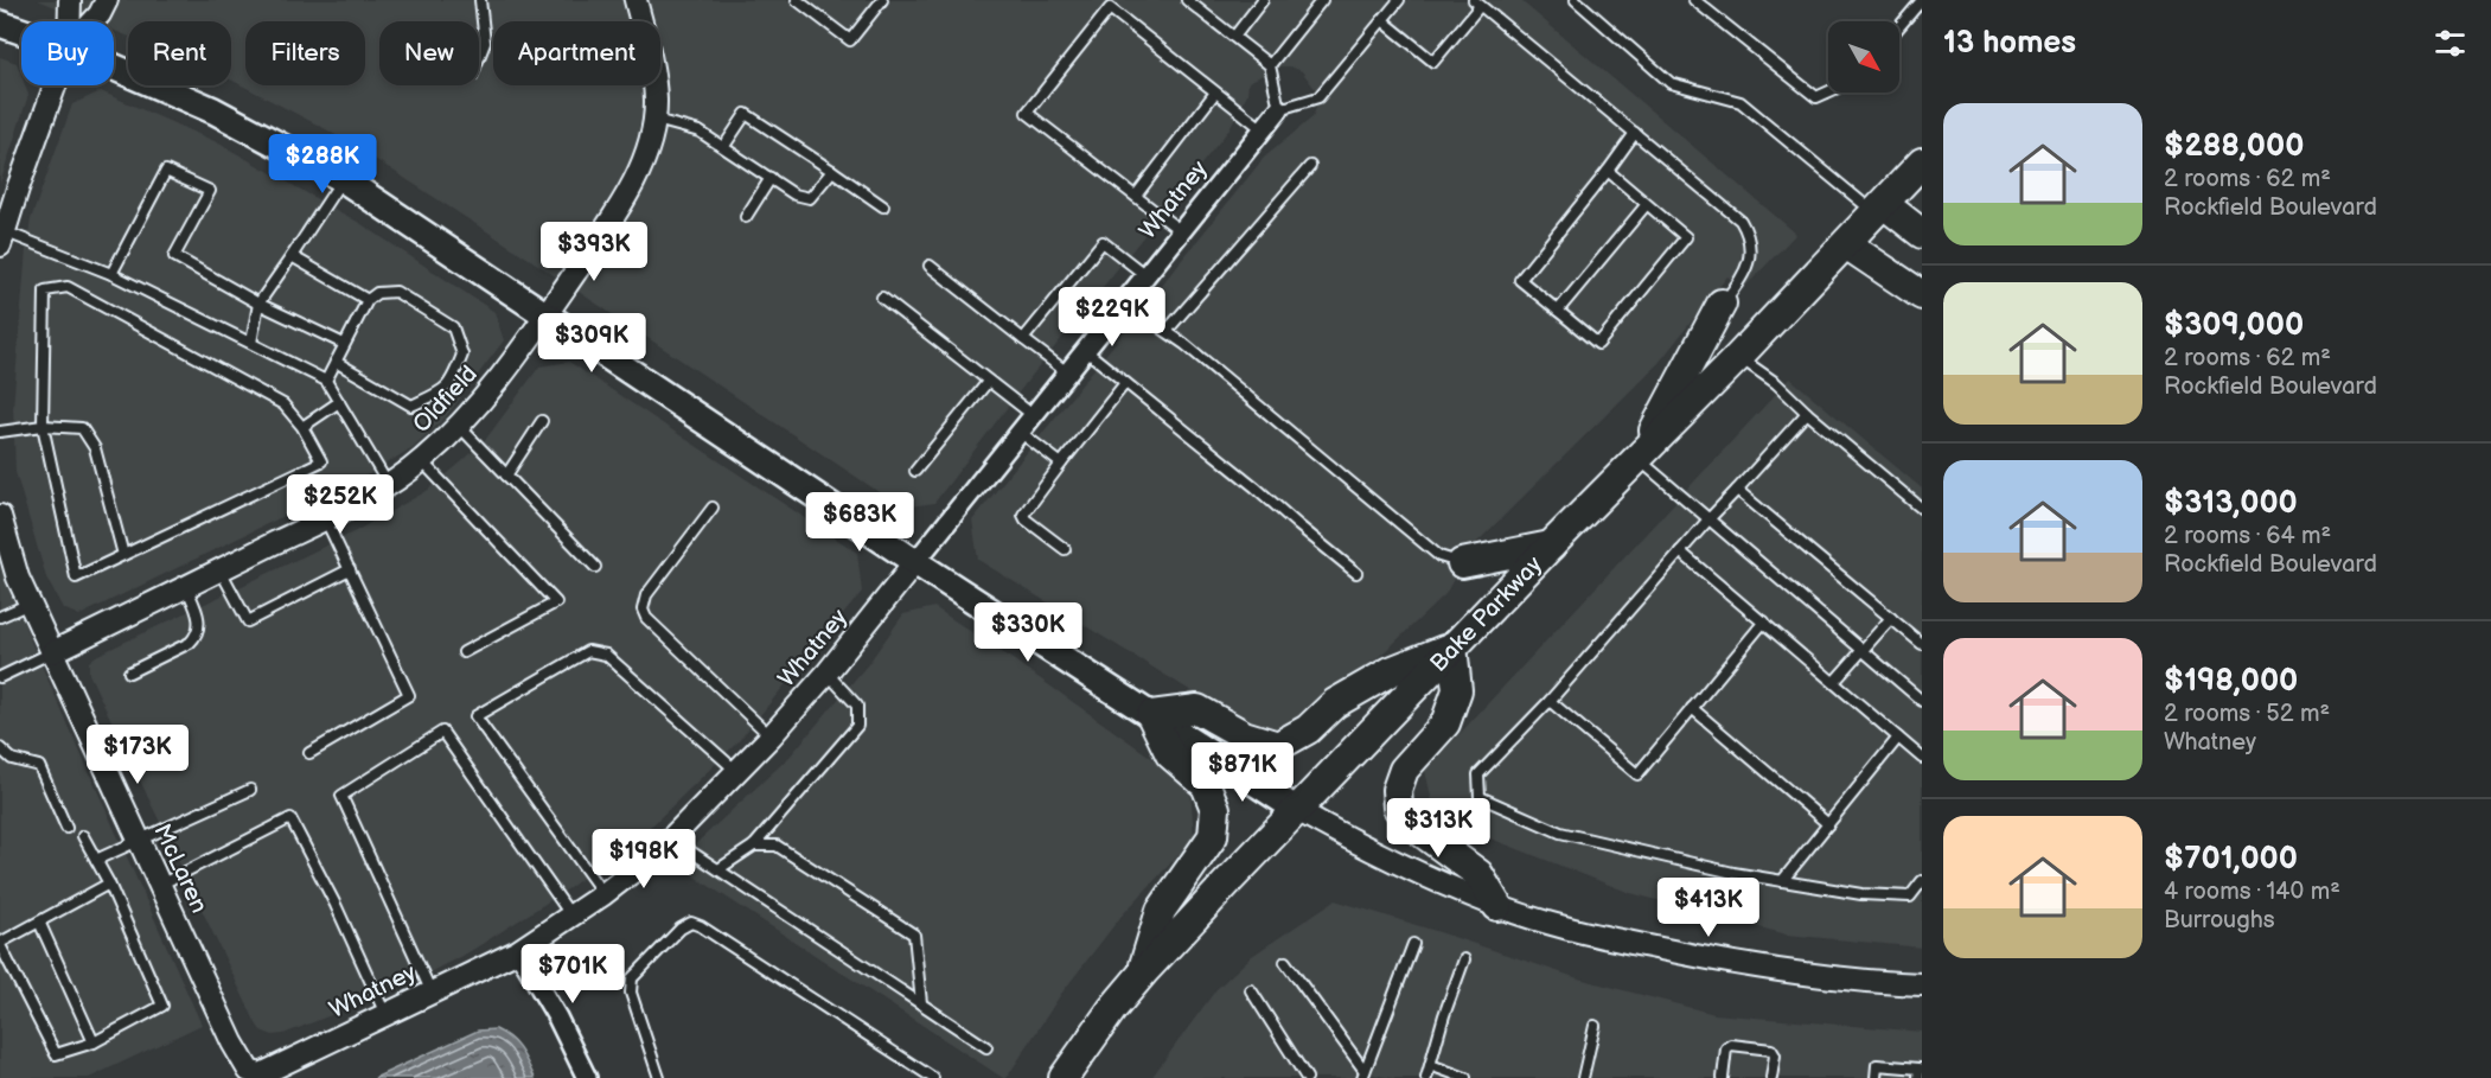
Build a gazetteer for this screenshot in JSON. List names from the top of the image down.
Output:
{
  "streets": {
    "main road": ["Bake Parkway"],
    "street": ["Whatney", "Oldfield", "McLaren"]
  },
  "crossings": [
    ["Whatney", "McLaren"],
    ["Oldfield", "McLaren"]
  ],
  "north": "bottom right",
  "page": {
    "heading": "13 homes",
    "chip": [
      "Buy",
      "Rent",
      "Filters",
      "New",
      "Apartment"
    ],
    "list": [
      {
        "name": "$288,000",
        "note": "2 rooms · 62 m² · Rockfield Boulevard"
      },
      {
        "name": "$309,000",
        "note": "2 rooms · 62 m² · Rockfield Boulevard"
      },
      {
        "name": "$313,000",
        "note": "2 rooms · 64 m² · Rockfield Boulevard"
      },
      {
        "name": "$198,000",
        "note": "2 rooms · 52 m² · Whatney"
      },
      {
        "name": "$701,000",
        "note": "4 rooms · 140 m² · Burroughs"
      }
    ],
    "price": [
      "$288K",
      "$393K",
      "$229K",
      "$309K",
      "$252K",
      "$683K",
      "$330K",
      "$173K",
      "$871K",
      "$313K",
      "$198K",
      "$413K",
      "$701K"
    ]
  }
}
